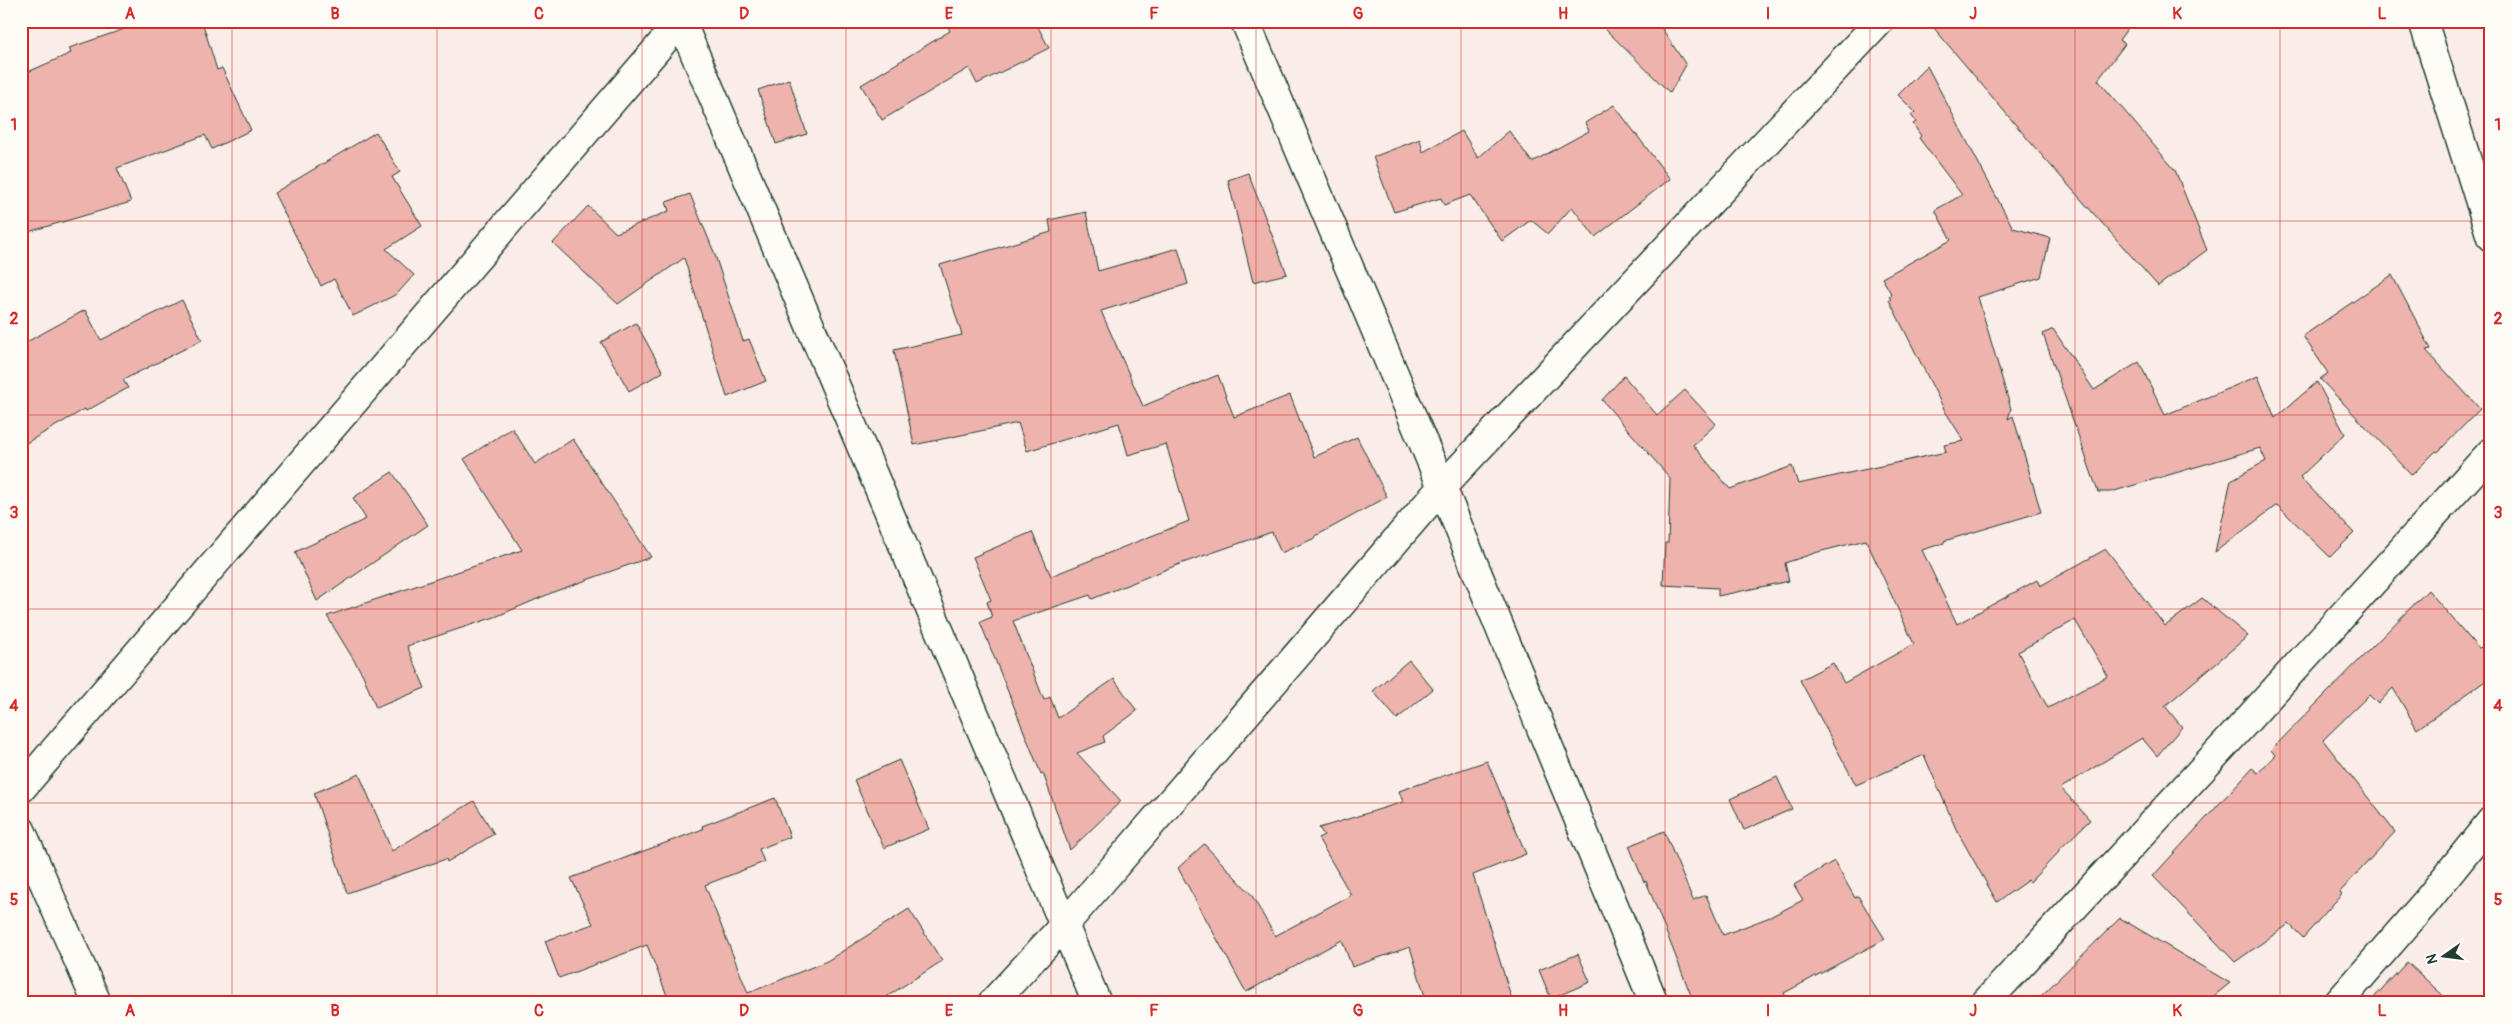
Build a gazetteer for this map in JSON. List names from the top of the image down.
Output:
{
  "north": "left",
  "grid": {
    "columns": [
      "A",
      "B",
      "C",
      "D",
      "E",
      "F",
      "G",
      "H",
      "I",
      "J",
      "K",
      "L"
    ],
    "rows": [
      "1",
      "2",
      "3",
      "4",
      "5"
    ]
  }
}
